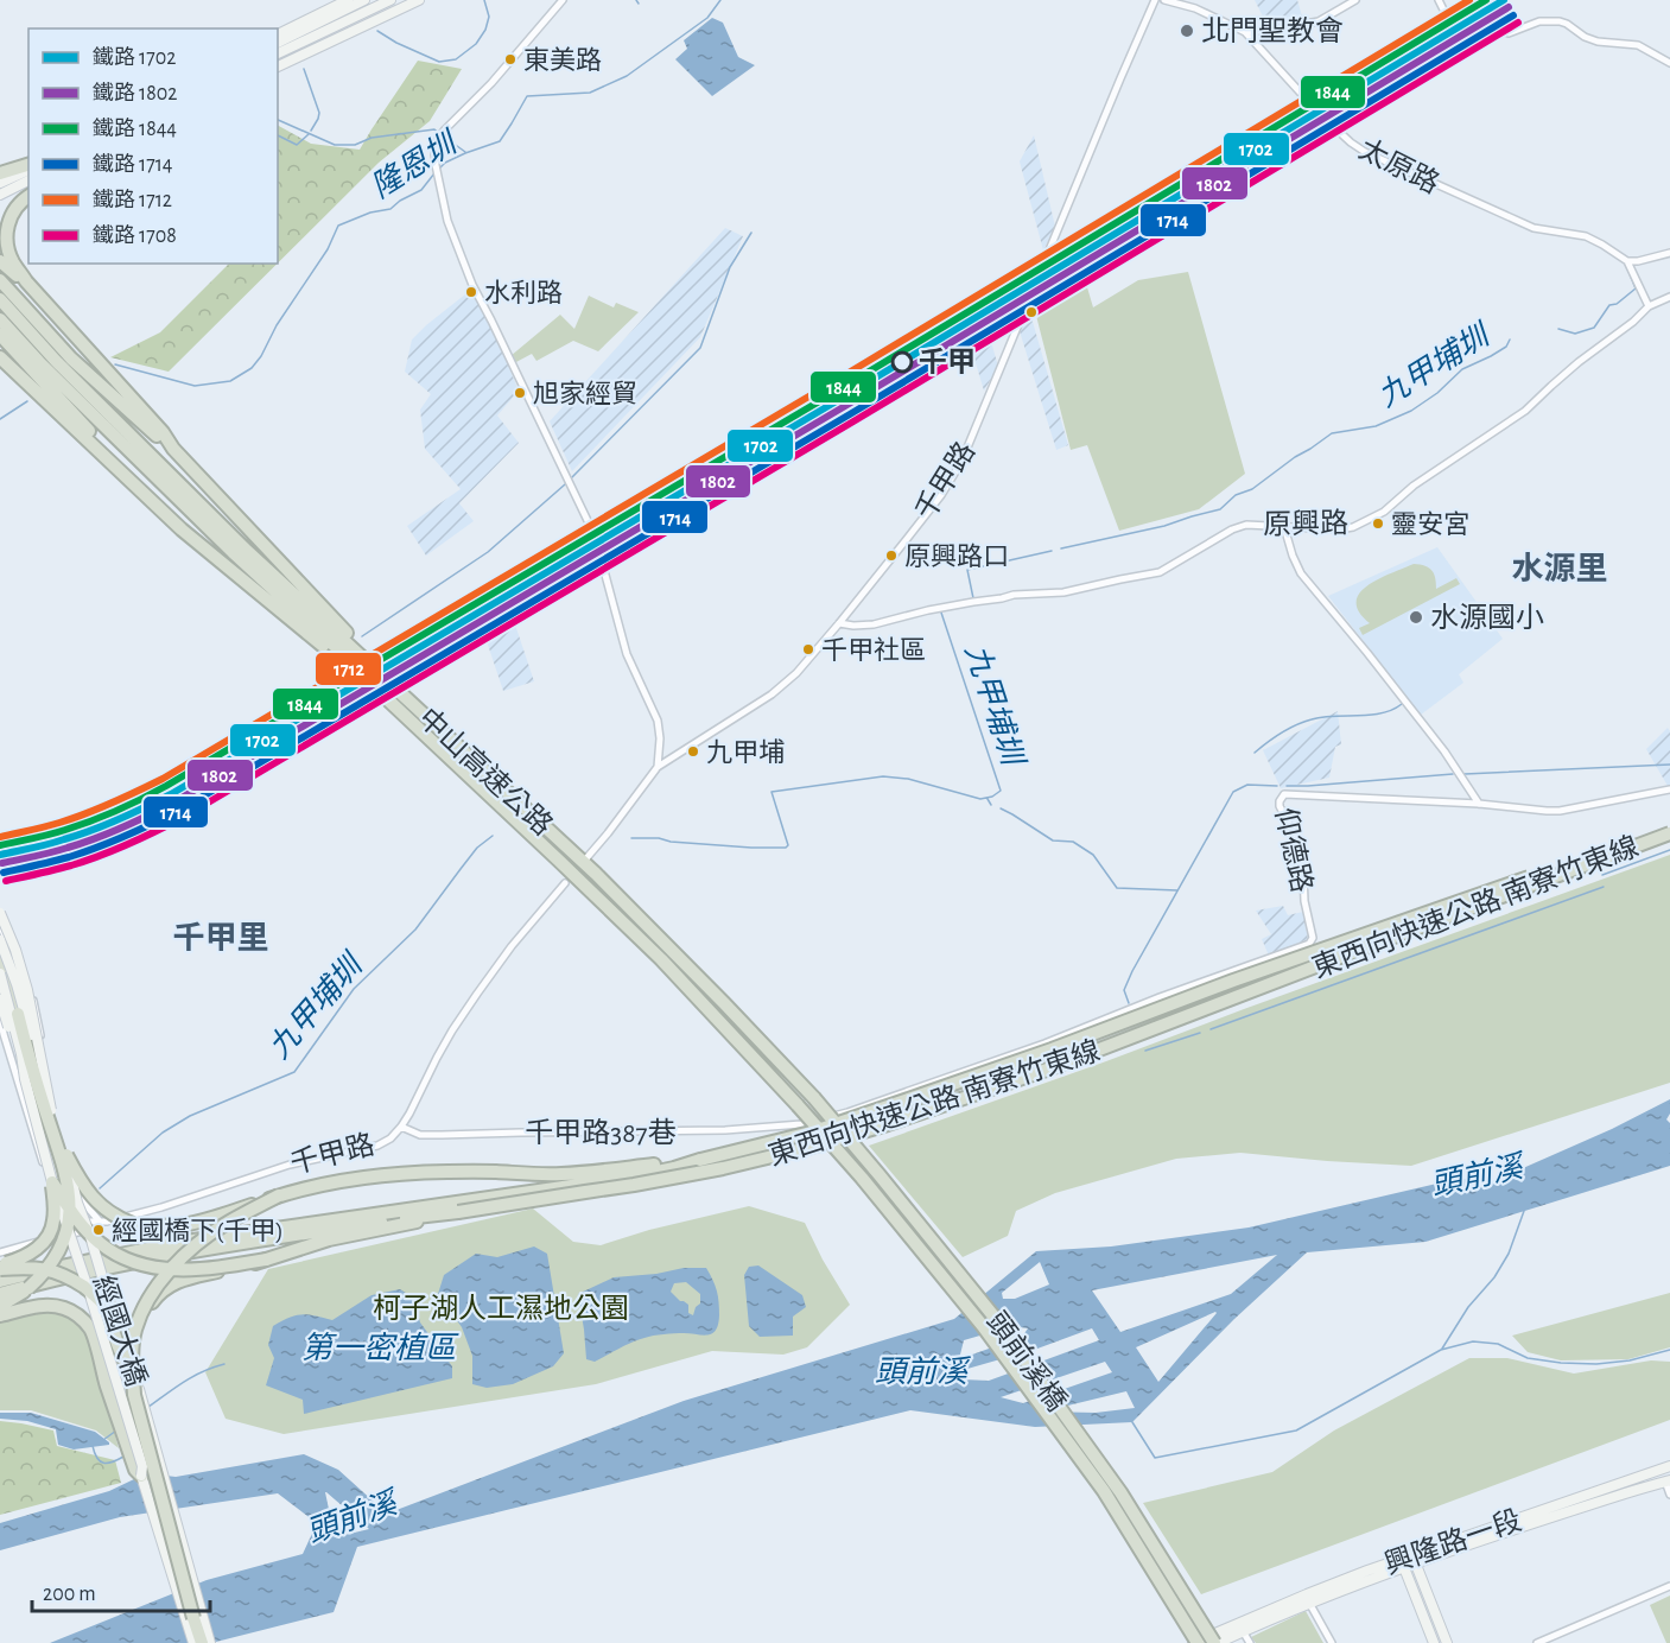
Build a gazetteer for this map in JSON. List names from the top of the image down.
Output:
{
  "streets": {
    "highway": ["中山高速公路", "東西向快速公路 南寮竹東線", "頭前溪橋"],
    "main road": ["經國大橋", "興隆路一段"],
    "street": [
      "太原路",
      "千甲路",
      "原興路",
      "仰德路",
      "千甲路387巷"
    ]
  },
  "crossings": [
    ["千甲路", "原興路"],
    ["千甲路", "千甲路387巷"],
    ["中山高速公路", "頭前溪橋"],
    ["仰德路", "千甲路387巷"]
  ],
  "districts": ["水源里", "千甲里"],
  "water": [
    "隆恩圳",
    "九甲埔圳",
    "頭前溪",
    "第一密植區"
  ],
  "parks": ["柯子湖人工濕地公園"],
  "places": [
    "北門聖教會",
    "東美路",
    "水利路",
    "千甲",
    "旭家經貿",
    "靈安宮",
    "原興路口",
    "水源國小",
    "千甲社區",
    "九甲埔",
    "經國橋下(千甲)"
  ],
  "lines": [
    "rail line 1702",
    "rail line 1844",
    "rail line 1712",
    "rail line 1802",
    "rail line 1714",
    "rail line 1708"
  ],
  "legend": [
    "鐵路 1702",
    "鐵路 1802",
    "鐵路 1844",
    "鐵路 1714",
    "鐵路 1712",
    "鐵路 1708"
  ],
  "scale_bar": "200 m"
}
